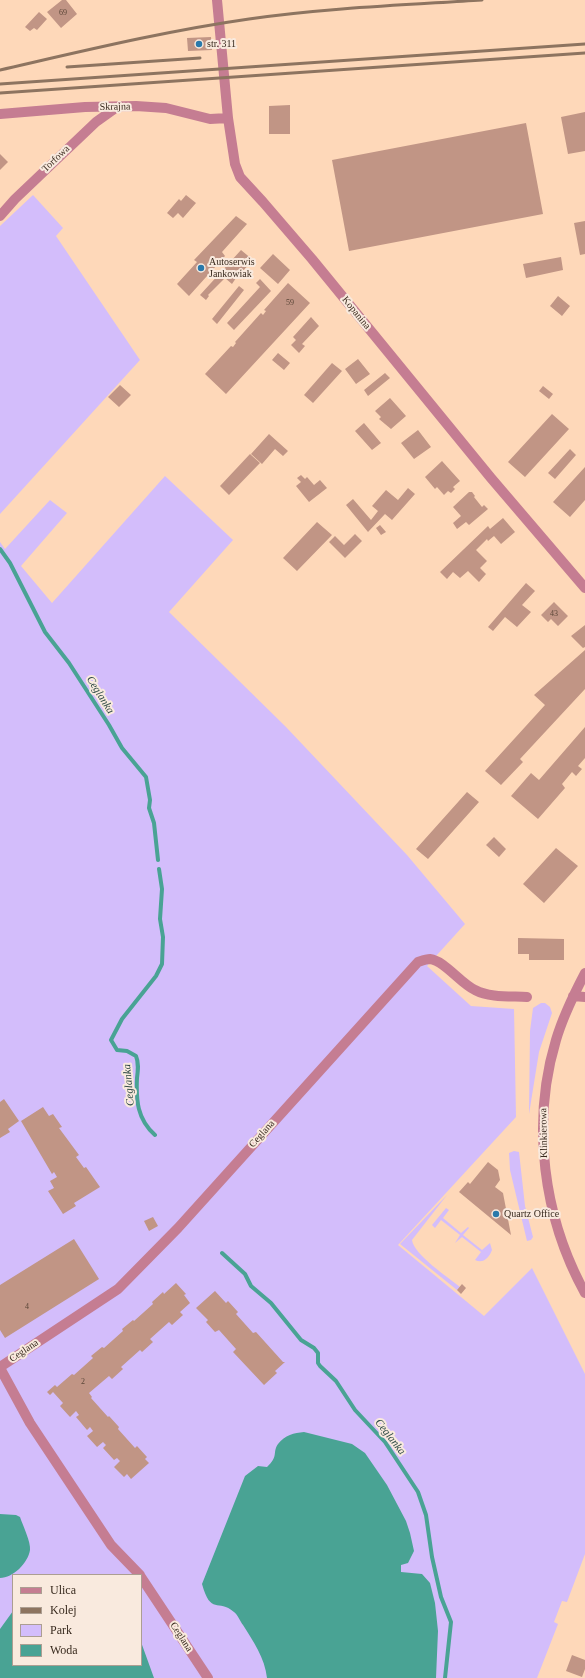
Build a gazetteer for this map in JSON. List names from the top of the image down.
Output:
{
  "streets": {
    "street": [
      "Skrajna",
      "Torfowa",
      "Kopanina",
      "Klinkierowa",
      "Ceglana"
    ]
  },
  "crossings": [
    ["Skrajna", "Torfowa"],
    ["Skrajna", "Kopanina"]
  ],
  "water": ["Ceglanka"],
  "places": ["str. 311", "Autoserwis Jankowiak", "Quartz Office"],
  "house_numbers": [
    "69",
    "59",
    "43",
    "4",
    "2"
  ],
  "legend": [
    "Ulica",
    "Kolej",
    "Park",
    "Woda"
  ]
}
